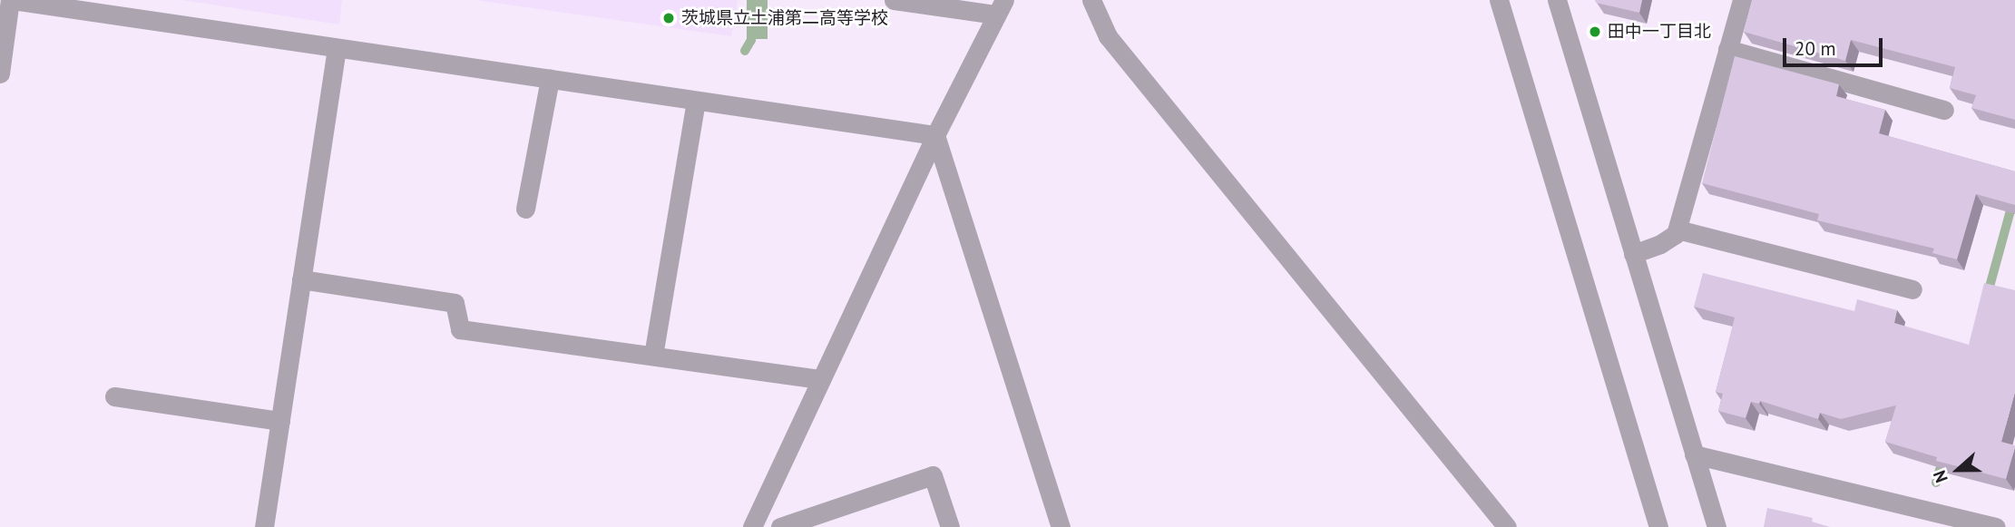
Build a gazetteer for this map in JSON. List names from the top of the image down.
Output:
{
  "places": ["茨城県立土浦第二高等学校", "田中一丁目北"],
  "scale_bar": "20 m",
  "north": "left"
}
